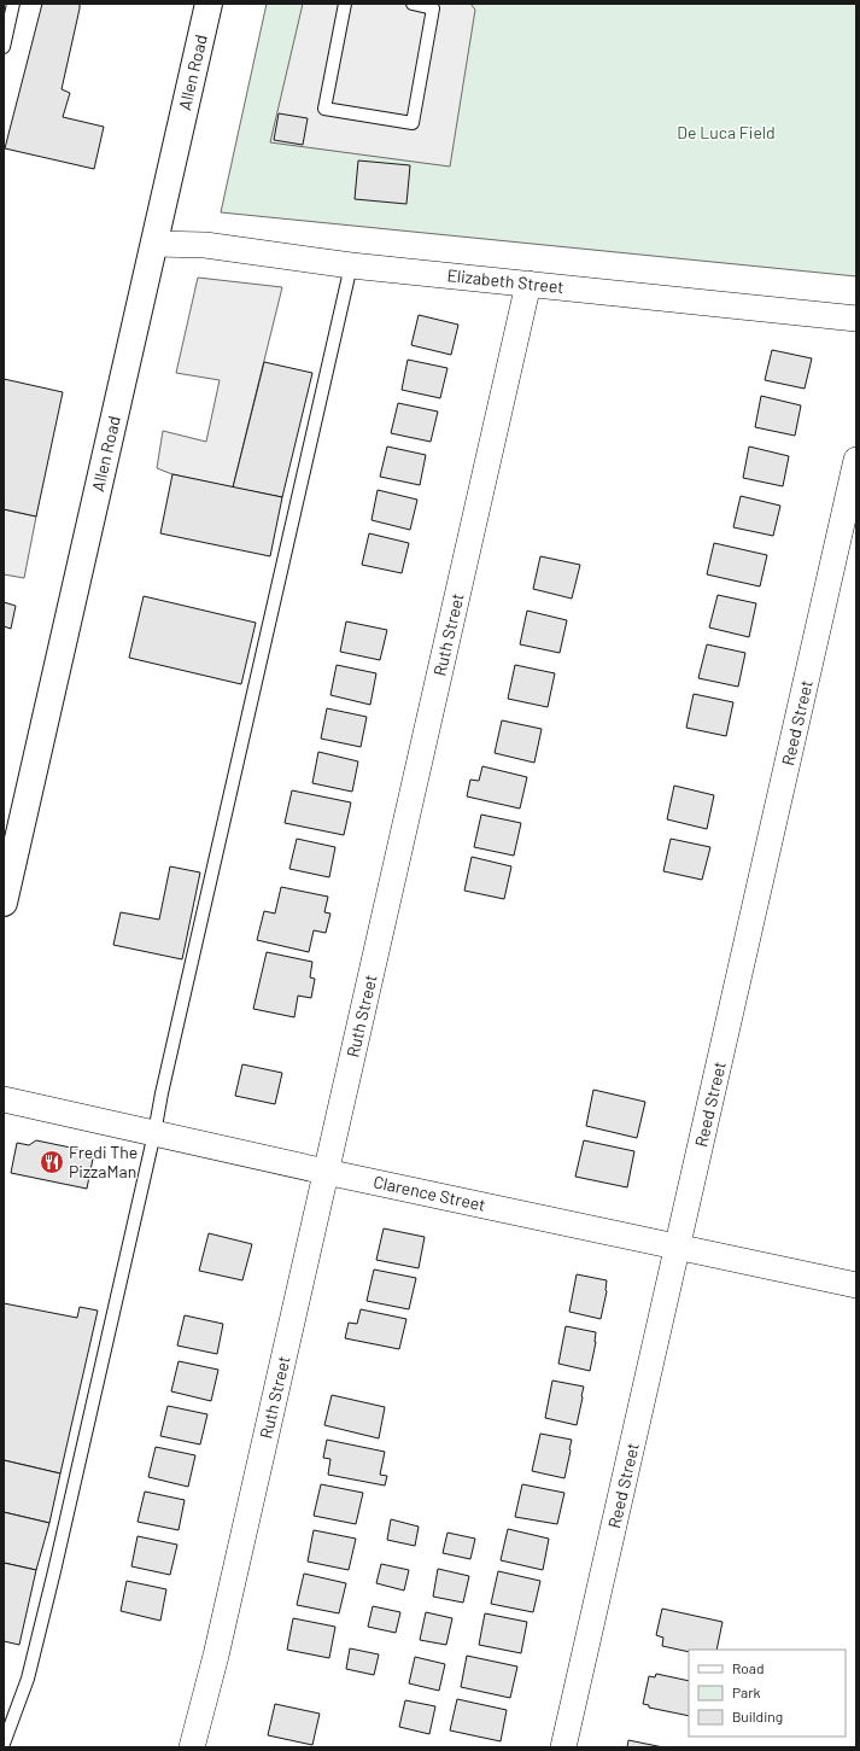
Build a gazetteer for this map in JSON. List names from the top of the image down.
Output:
{
  "streets": {
    "main road": ["Allen Road"],
    "street": [
      "Elizabeth Street",
      "Ruth Street",
      "Reed Street",
      "Clarence Street"
    ]
  },
  "crossings": [
    ["Allen Road", "Elizabeth Street"],
    ["Elizabeth Street", "Ruth Street"],
    ["Ruth Street", "Clarence Street"],
    ["Reed Street", "Clarence Street"]
  ],
  "parks": ["De Luca Field"],
  "places": {
    "restaurant": ["Fredi The PizzaMan"]
  },
  "legend": ["Road", "Park", "Building"]
}
